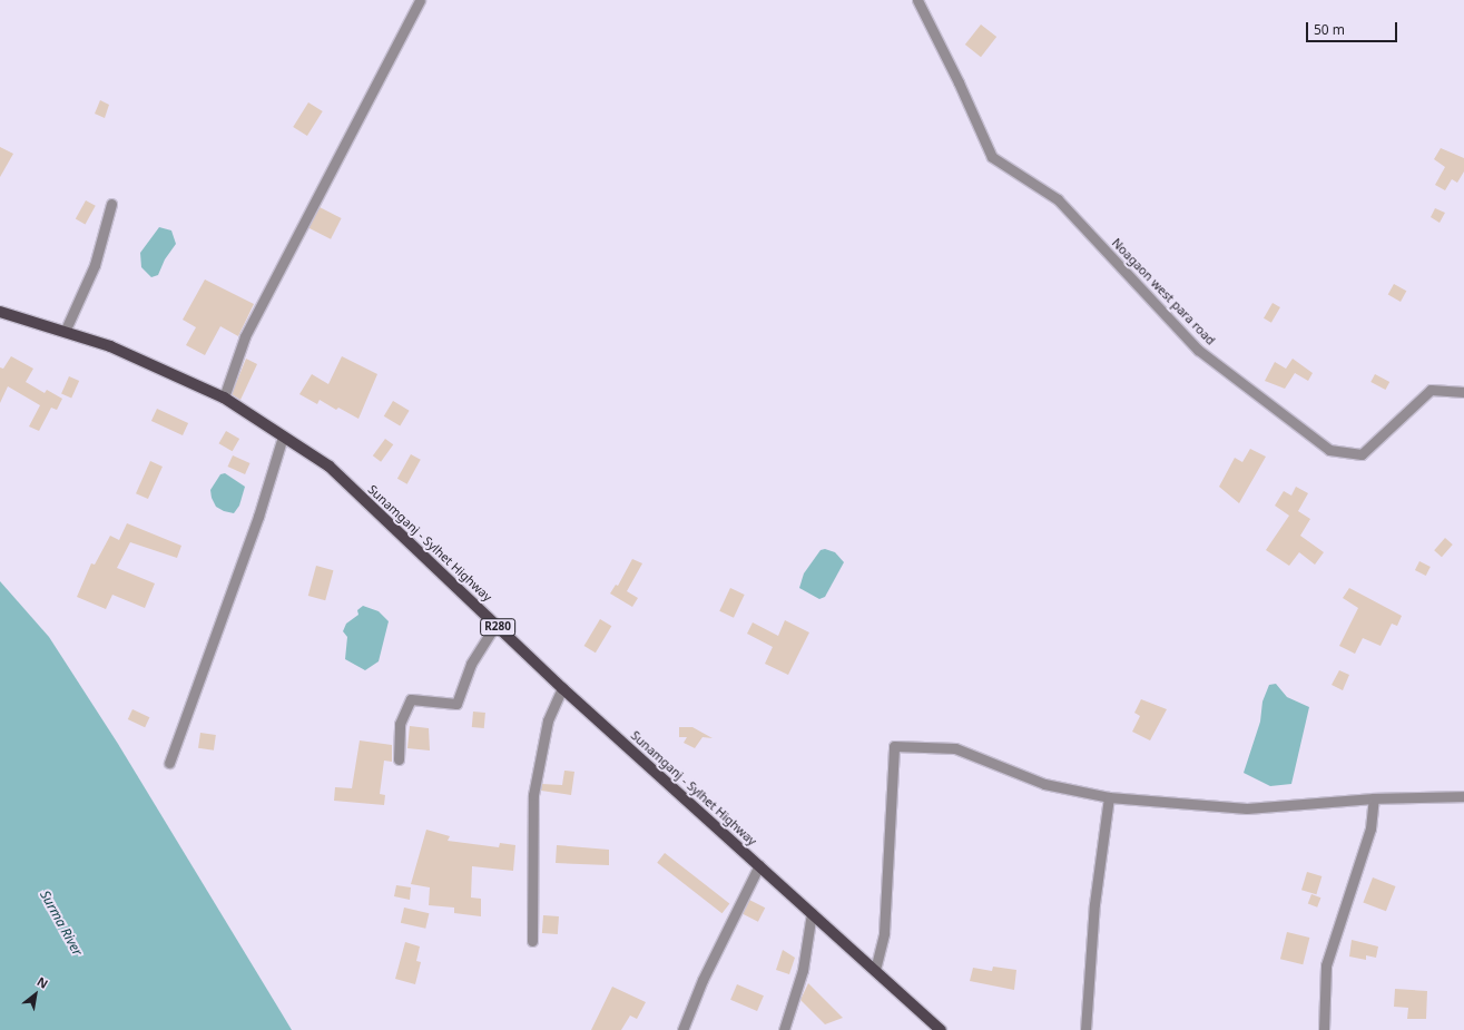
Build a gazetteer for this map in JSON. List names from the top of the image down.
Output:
{
  "streets": {
    "main road": ["Sunamganj - Sylhet Highway", "R280"],
    "street": ["Noagaon west para road"]
  },
  "water": ["Surma River"],
  "scale_bar": "50 m",
  "north": "top right"
}
